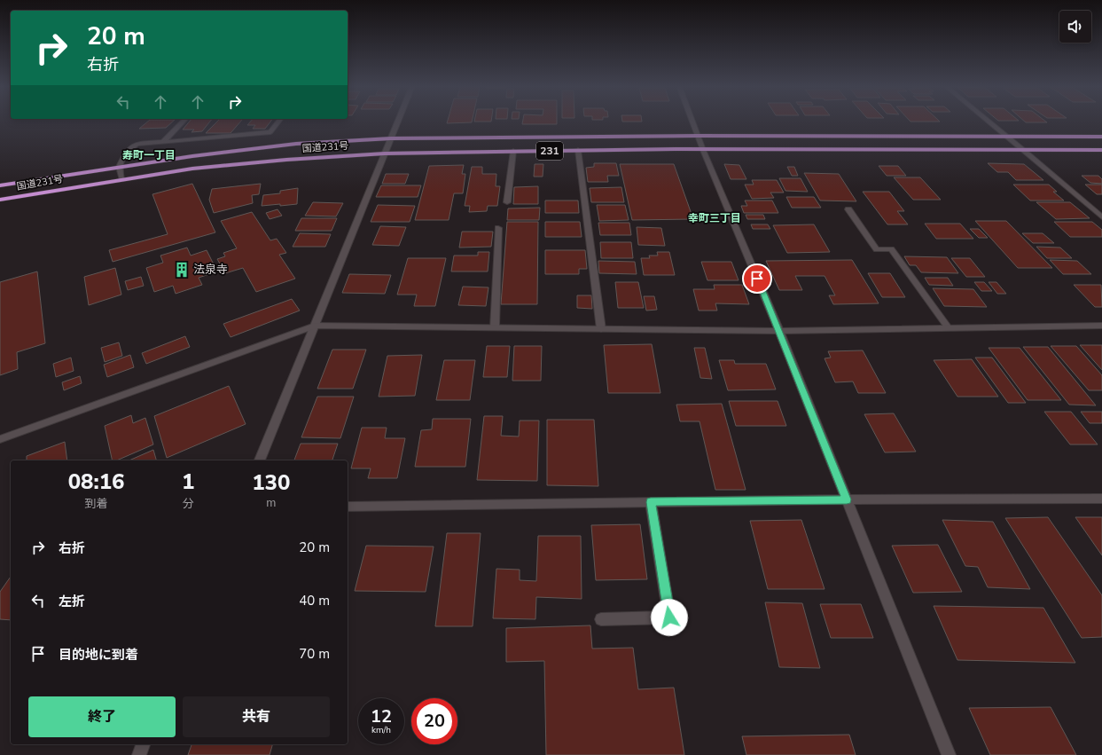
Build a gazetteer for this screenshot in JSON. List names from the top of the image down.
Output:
{
  "streets": {
    "highway": ["国道231号", "231"]
  },
  "districts": ["寿町一丁目", "幸町三丁目"],
  "places": {
    "building": ["法泉寺"]
  },
  "page": {
    "turn": ["20 m", "右折"],
    "eta": [
      "08:16",
      "到着",
      "1",
      "分",
      "130",
      "m"
    ],
    "list": [
      {
        "name": "右折",
        "value": "20 m"
      },
      {
        "name": "左折",
        "value": "40 m"
      },
      {
        "name": "目的地に到着",
        "value": "70 m"
      }
    ],
    "buttons": ["終了", "共有"],
    "speed": "12 km/h",
    "limit": "20"
  }
}
